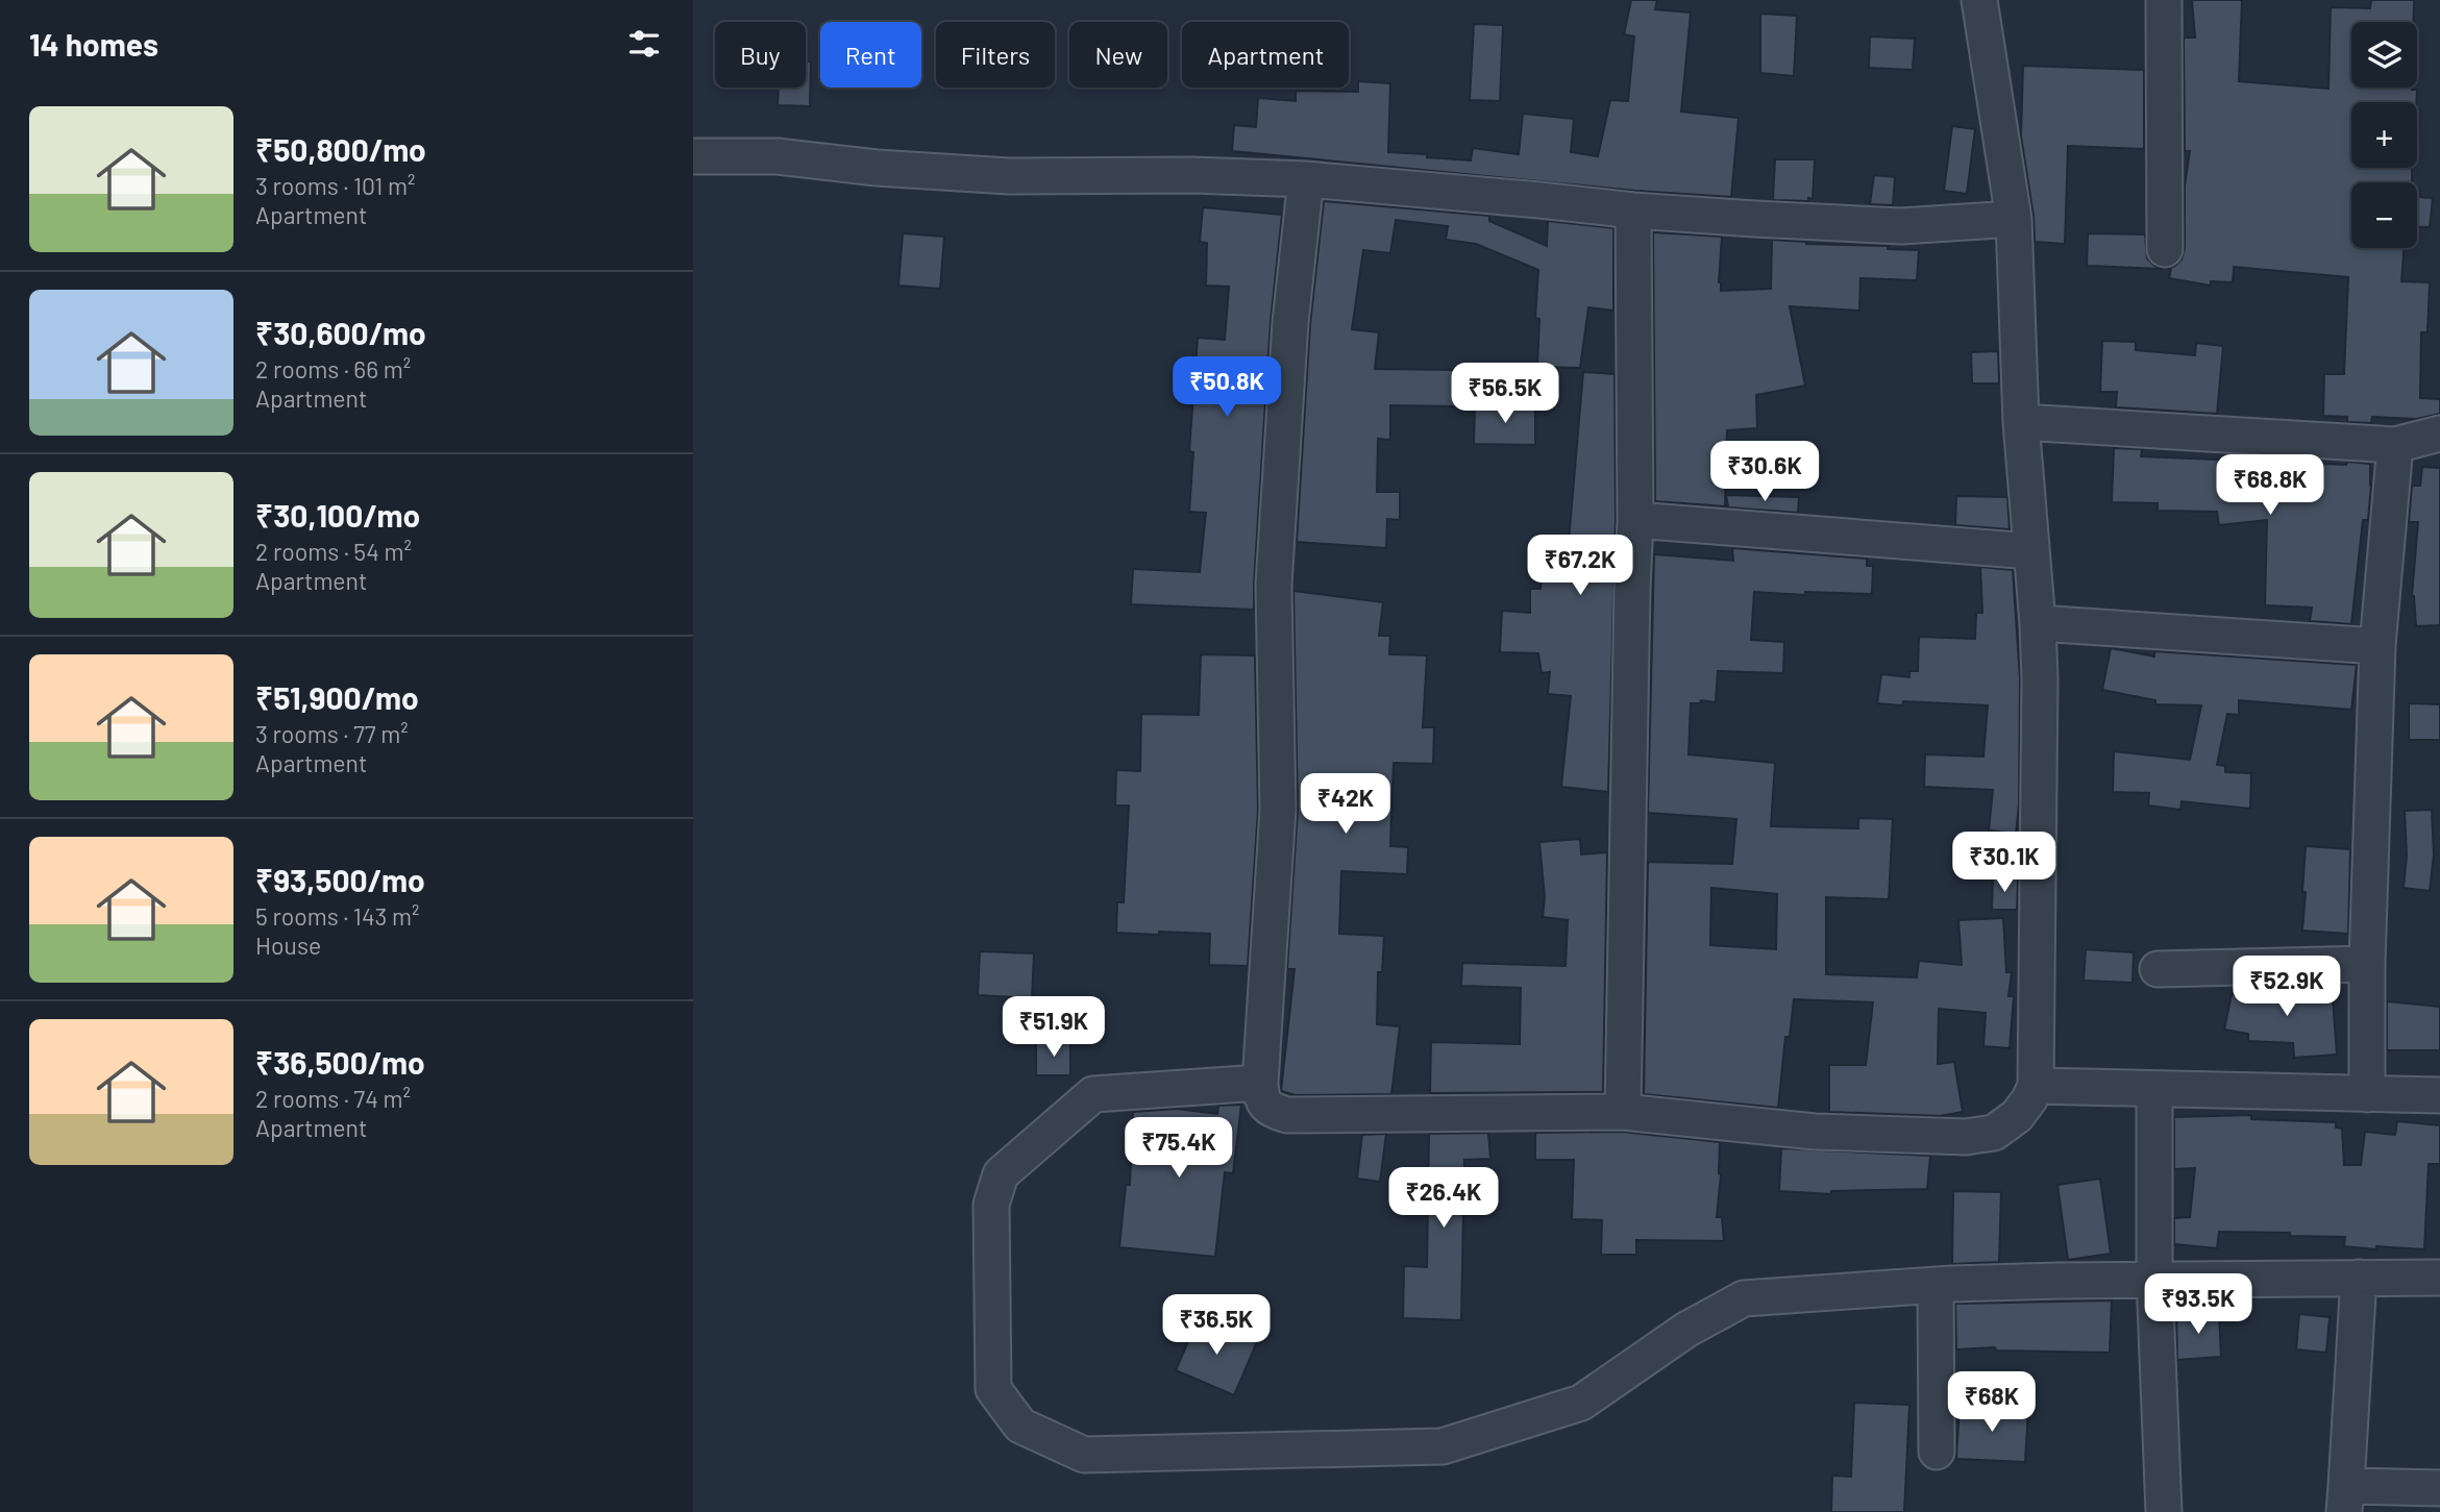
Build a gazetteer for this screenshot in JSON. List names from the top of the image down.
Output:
{
  "page": {
    "heading": "14 homes",
    "map_buttons": ["+", "−"],
    "chip": [
      "Buy",
      "Rent",
      "Filters",
      "New",
      "Apartment"
    ],
    "list": [
      {
        "name": "₹50,800/mo",
        "note": "3 rooms · 101 m² · Apartment"
      },
      {
        "name": "₹30,600/mo",
        "note": "2 rooms · 66 m² · Apartment"
      },
      {
        "name": "₹30,100/mo",
        "note": "2 rooms · 54 m² · Apartment"
      },
      {
        "name": "₹51,900/mo",
        "note": "3 rooms · 77 m² · Apartment"
      },
      {
        "name": "₹93,500/mo",
        "note": "5 rooms · 143 m² · House"
      },
      {
        "name": "₹36,500/mo",
        "note": "2 rooms · 74 m² · Apartment"
      }
    ],
    "price": [
      "₹50.8K",
      "₹56.5K",
      "₹30.6K",
      "₹68.8K",
      "₹67.2K",
      "₹42K",
      "₹30.1K",
      "₹52.9K",
      "₹51.9K",
      "₹75.4K",
      "₹26.4K",
      "₹93.5K",
      "₹36.5K",
      "₹68K"
    ]
  }
}
